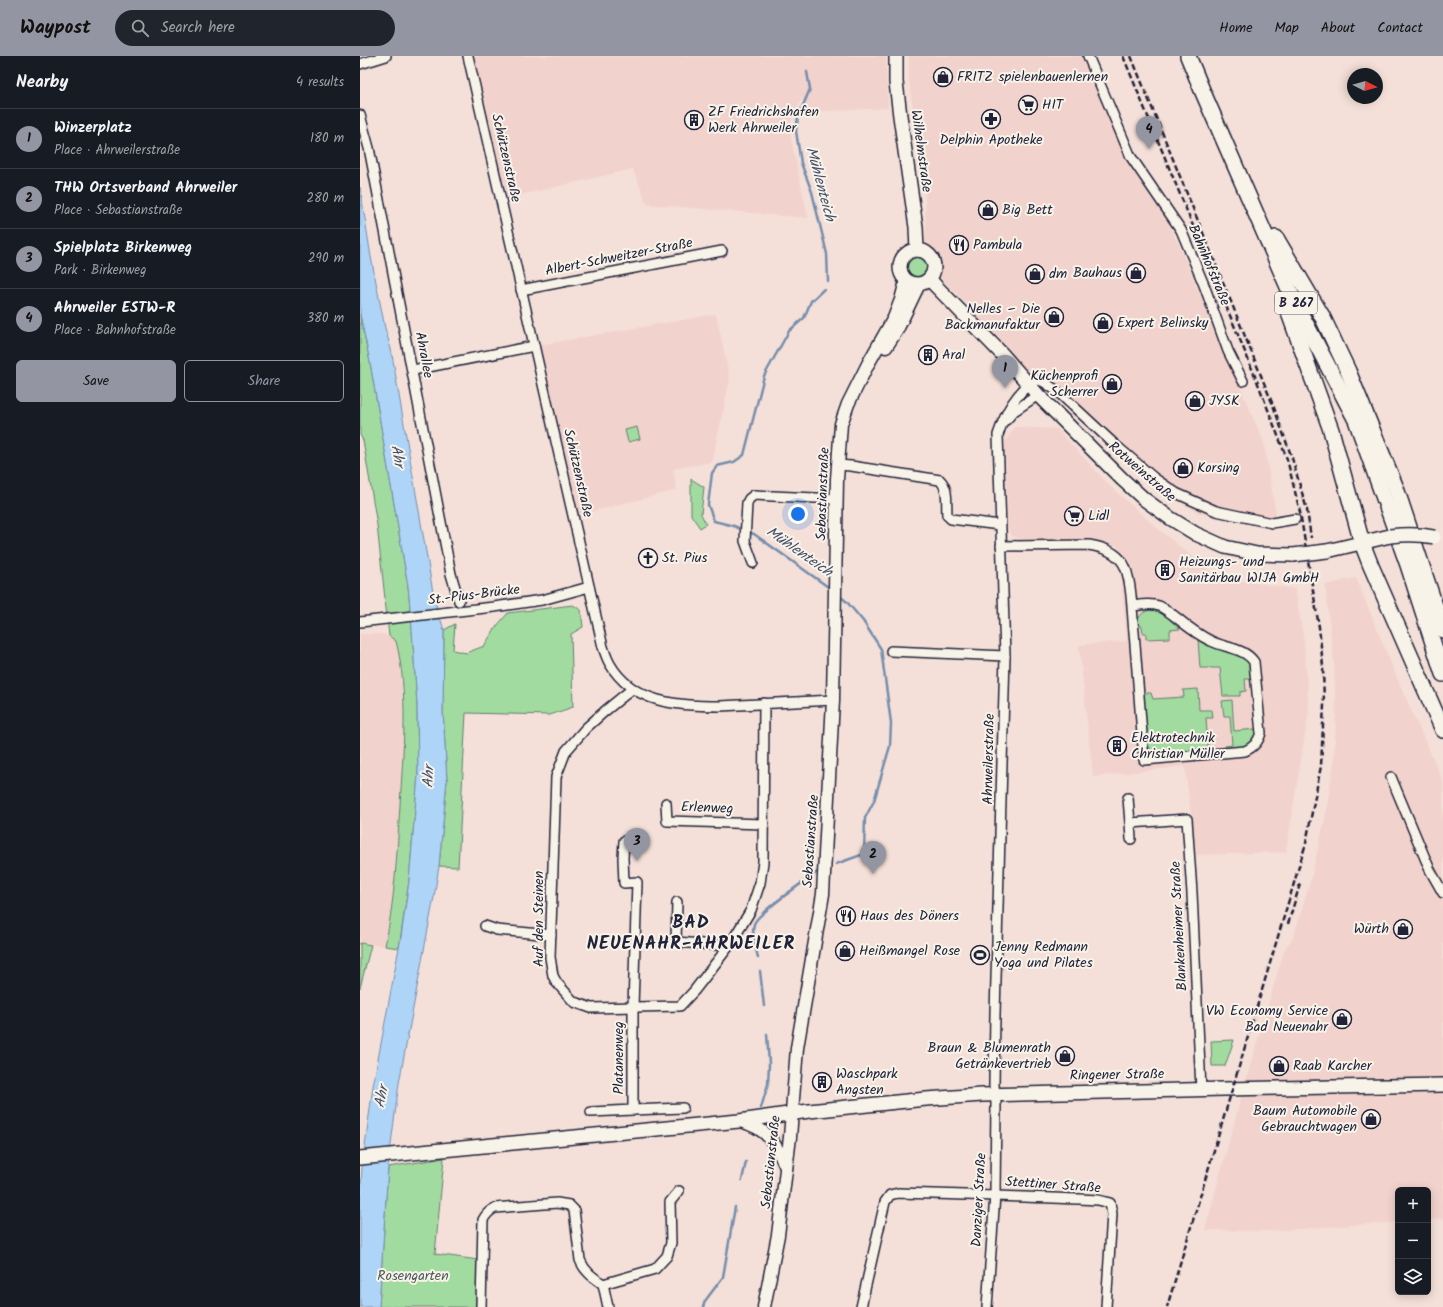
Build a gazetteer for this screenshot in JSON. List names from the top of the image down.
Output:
{
  "streets": {
    "main road": [
      "Wilhelmstraße",
      "B 267",
      "Rotweinstraße",
      "Ringener Straße"
    ],
    "street": [
      "Schützenstraße",
      "Albert-Schweitzer-Straße",
      "Bahnhofstraße",
      "Ahrallee",
      "Sebastianstraße",
      "St.-Pius-Brücke",
      "Ahrweilerstraße",
      "Erlenweg",
      "Auf den Steinen",
      "Blankenheimer Straße",
      "Platanenweg",
      "Stettiner Straße",
      "Danziger Straße"
    ]
  },
  "crossings": [
    ["Wilhelmstraße", "Rotweinstraße"],
    ["Wilhelmstraße", "Sebastianstraße"],
    ["Schützenstraße", "Albert-Schweitzer-Straße"],
    ["Schützenstraße", "Sebastianstraße"],
    ["Schützenstraße", "St.-Pius-Brücke"],
    ["Schützenstraße", "Auf den Steinen"],
    ["B 267", "Rotweinstraße"],
    ["Rotweinstraße", "Sebastianstraße"],
    ["Rotweinstraße", "Ahrweilerstraße"],
    ["Sebastianstraße", "Ringener Straße"],
    ["Ahrweilerstraße", "Ringener Straße"],
    ["Ahrweilerstraße", "Danziger Straße"],
    ["Erlenweg", "Auf den Steinen"],
    ["Auf den Steinen", "Platanenweg"],
    ["Blankenheimer Straße", "Ringener Straße"],
    ["Ringener Straße", "Danziger Straße"],
    ["Stettiner Straße", "Danziger Straße"]
  ],
  "districts": ["BAD NEUENAHR-AHRWEILER"],
  "water": ["Mühlenteich", "Ahr"],
  "parks": ["Rosengarten"],
  "places": {
    "shop": [
      "FRITZ spielenbauenlernen",
      "Big Bett",
      "Bauhaus",
      "dm",
      "Nelles – Die Backmanufaktur",
      "Expert Belinsky",
      "Küchenprofi Scherrer",
      "JYSK",
      "Korsing",
      "Würth",
      "Heißmangel Rose",
      "VW Economy Service Bad Neuenahr",
      "Braun & Blumenrath Getränkevertrieb",
      "Raab Karcher",
      "Baum Automobile Gebrauchtwagen"
    ],
    "supermarket": ["HIT", "Lidl"],
    "pharmacy": ["Delphin Apotheke"],
    "building": [
      "ZF Friedrichshafen Werk Ahrweiler",
      "Aral",
      "Heizungs- und Sanitärbau WIJA GmbH",
      "Elektrotechnik Christian Müller",
      "Waschpark Angsten"
    ],
    "restaurant": ["Pambula", "Haus des Döners"],
    "church": ["St. Pius"],
    "sports": ["Jenny Redmann Yoga und Pilates"]
  },
  "north": "right",
  "page": {
    "header": "Waypost",
    "search": "Search here",
    "nav": [
      "Home",
      "Map",
      "About",
      "Contact"
    ],
    "heading": ["Nearby", "4 results"],
    "list": [
      {
        "mark": "1",
        "name": "Winzerplatz",
        "note": "Place · Ahrweilerstraße",
        "value": "180 m"
      },
      {
        "mark": "2",
        "name": "THW Ortsverband Ahrweiler",
        "note": "Place · Sebastianstraße",
        "value": "280 m"
      },
      {
        "mark": "3",
        "name": "Spielplatz Birkenweg",
        "note": "Park · Birkenweg",
        "value": "290 m"
      },
      {
        "mark": "4",
        "name": "Ahrweiler ESTW-R",
        "note": "Place · Bahnhofstraße",
        "value": "380 m"
      }
    ],
    "pins": [
      "4",
      "1",
      "3",
      "2"
    ],
    "buttons": ["Save", "Share"],
    "map_buttons": ["+", "−"]
  }
}
